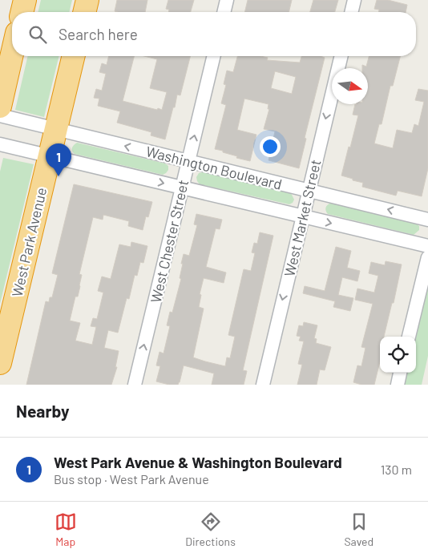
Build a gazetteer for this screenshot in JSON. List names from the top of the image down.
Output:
{
  "streets": {
    "highway": ["West Park Avenue"],
    "street": ["Washington Boulevard", "West Market Street", "West Chester Street"]
  },
  "crossings": [
    ["Washington Boulevard", "West Market Street"],
    ["Washington Boulevard", "West Chester Street"],
    ["Washington Boulevard", "West Park Avenue"]
  ],
  "one_way": ["West Market Street", "West Chester Street"],
  "north": "right",
  "page": {
    "search": "Search here",
    "pins": "1",
    "heading": "Nearby",
    "list": [
      {
        "mark": "1",
        "name": "West Park Avenue & Washington Boulevard",
        "note": "Bus stop · West Park Avenue",
        "value": "130 m"
      }
    ],
    "nav": ["Map", "Directions", "Saved"]
  }
}
